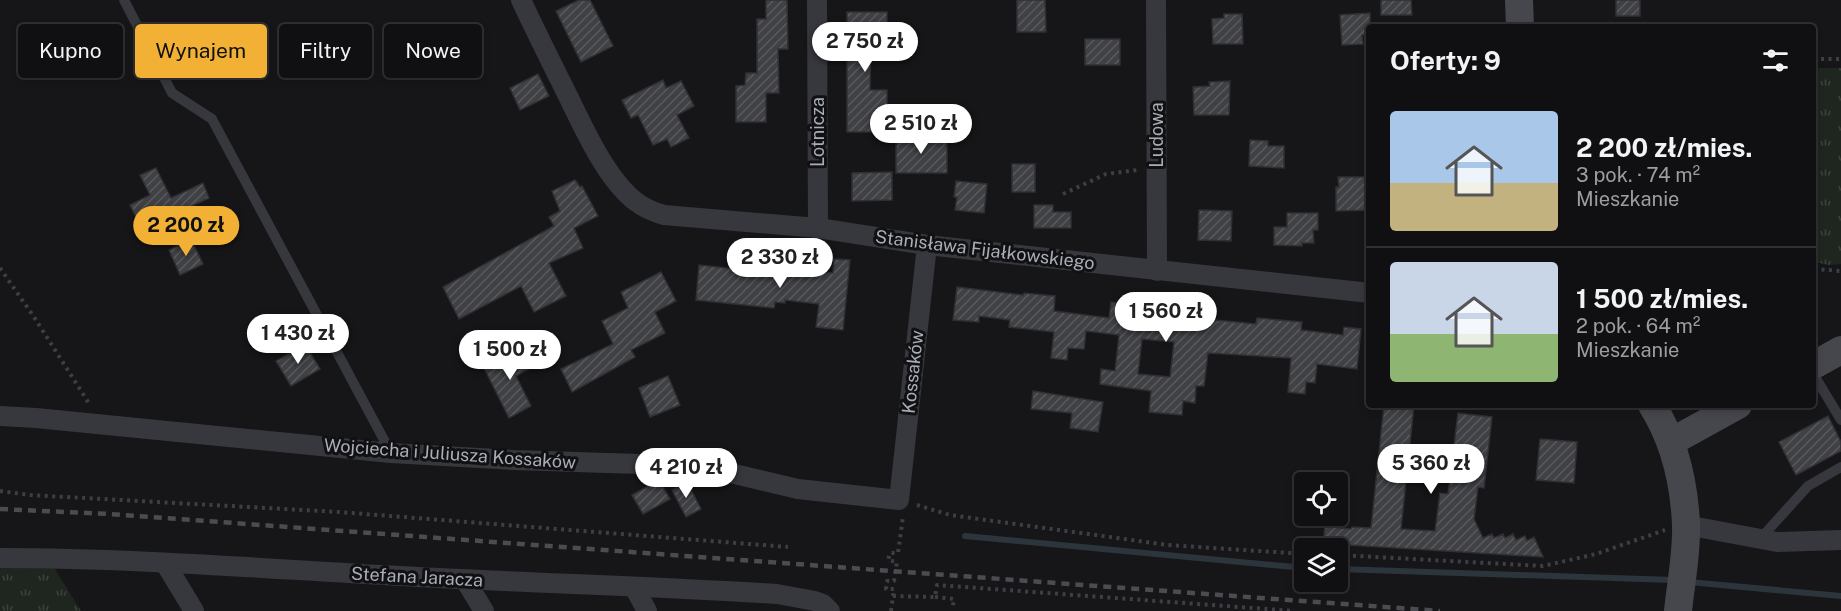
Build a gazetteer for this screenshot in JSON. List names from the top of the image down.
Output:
{
  "streets": {
    "street": [
      "Lotnicza",
      "Ludowa",
      "Stanisława Fijałkowskiego",
      "Kossaków",
      "Wojciecha i Juliusza Kossaków",
      "Stefana Jaracza"
    ]
  },
  "crossings": [
    ["Lotnicza", "Stanisława Fijałkowskiego"],
    ["Ludowa", "Stanisława Fijałkowskiego"],
    ["Stanisława Fijałkowskiego", "Kossaków"],
    ["Kossaków", "Wojciecha i Juliusza Kossaków"]
  ],
  "page": {
    "price": [
      "2 750 zł",
      "2 510 zł",
      "2 200 zł",
      "2 330 zł",
      "1 560 zł",
      "1 430 zł",
      "1 500 zł",
      "5 360 zł",
      "4 210 zł"
    ],
    "chip": [
      "Kupno",
      "Wynajem",
      "Filtry",
      "Nowe"
    ],
    "heading": "Oferty: 9",
    "list": [
      {
        "name": "2 200 zł/mies.",
        "note": "3 pok. · 74 m² · Mieszkanie"
      },
      {
        "name": "1 500 zł/mies.",
        "note": "2 pok. · 64 m² · Mieszkanie"
      }
    ]
  }
}
